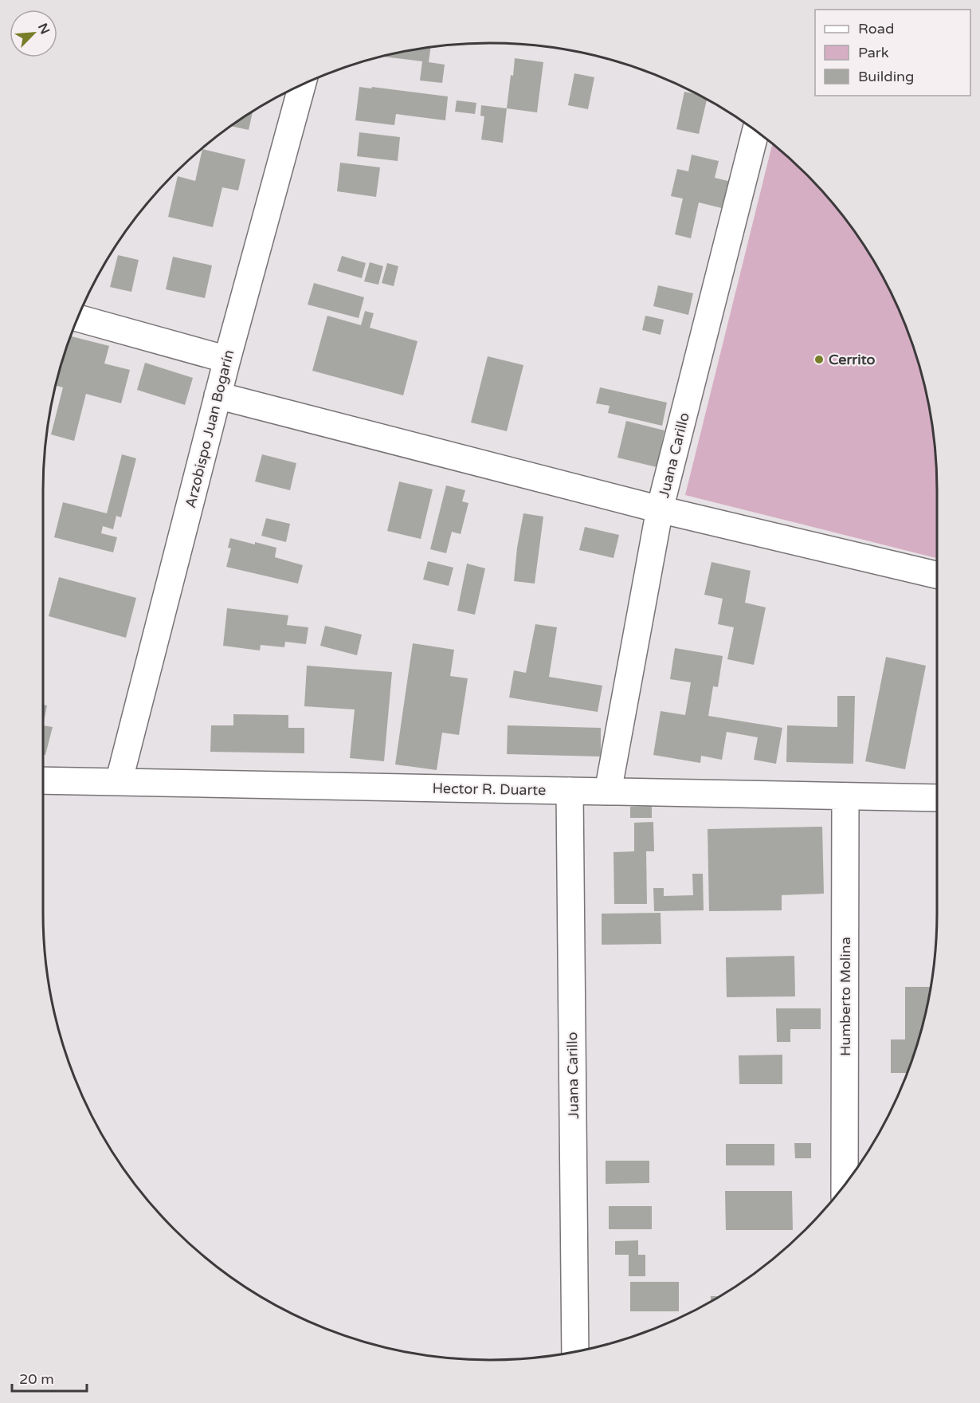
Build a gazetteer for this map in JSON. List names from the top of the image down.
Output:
{
  "streets": {
    "street": [
      "Arzobispo Juan Bogarín",
      "Juana Carillo",
      "Hector R. Duarte",
      "Humberto Molina"
    ]
  },
  "crossings": [
    ["Arzobispo Juan Bogarín", "Hector R. Duarte"],
    ["Juana Carillo", "Hector R. Duarte"],
    ["Hector R. Duarte", "Humberto Molina"]
  ],
  "places": ["Cerrito"],
  "legend": ["Road", "Park", "Building"],
  "scale_bar": "20 m",
  "north": "top right"
}
